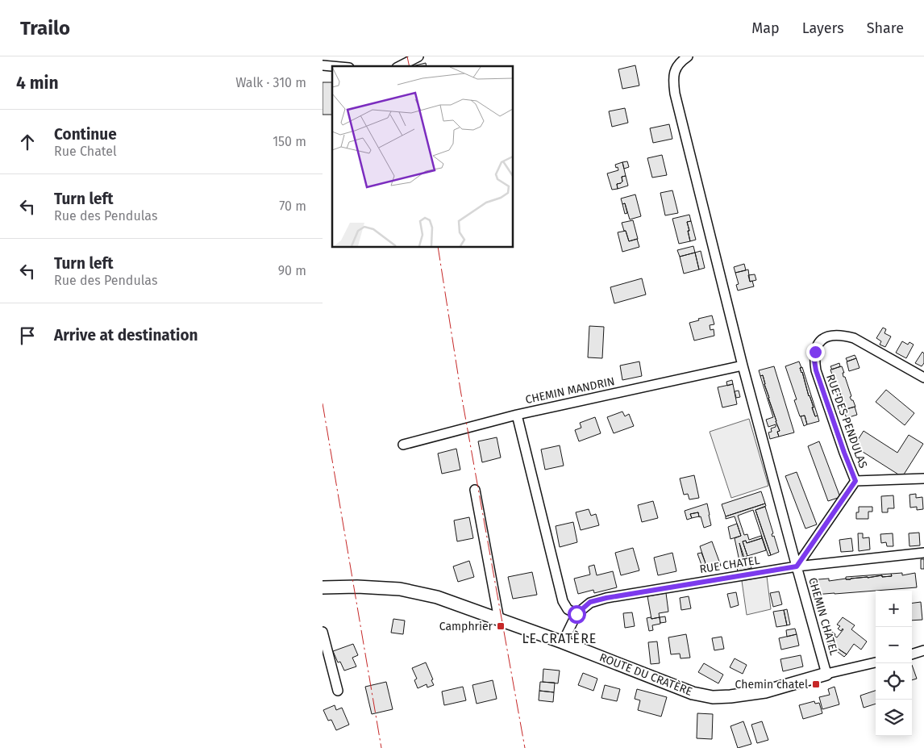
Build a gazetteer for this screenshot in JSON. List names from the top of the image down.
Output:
{
  "streets": {
    "street": [
      "CHEMIN MANDRIN",
      "RUE DES PENDULAS",
      "RUE CHATEL",
      "CHEMIN CHATEL",
      "ROUTE DU CRATÈRE"
    ]
  },
  "crossings": [
    ["CHEMIN MANDRIN", "CHEMIN CHATEL"],
    ["RUE DES PENDULAS", "RUE CHATEL"],
    ["RUE DES PENDULAS", "CHEMIN CHATEL"],
    ["RUE CHATEL", "CHEMIN CHATEL"],
    ["RUE CHATEL", "ROUTE DU CRATÈRE"],
    ["CHEMIN CHATEL", "ROUTE DU CRATÈRE"]
  ],
  "districts": ["LE CRATÈRE"],
  "places": {
    "transit": ["Camphrier", "Chemin chatel"]
  },
  "page": {
    "header": "Trailo",
    "nav": ["Map", "Layers", "Share"],
    "heading": ["4 min", "Walk · 310 m"],
    "list": [
      ["Continue", "Rue Chatel", "150 m"],
      ["Turn left", "Rue des Pendulas", "70 m"],
      ["Turn left", "Rue des Pendulas", "90 m"],
      "Arrive at destination"
    ],
    "map_buttons": ["+", "−"]
  }
}
